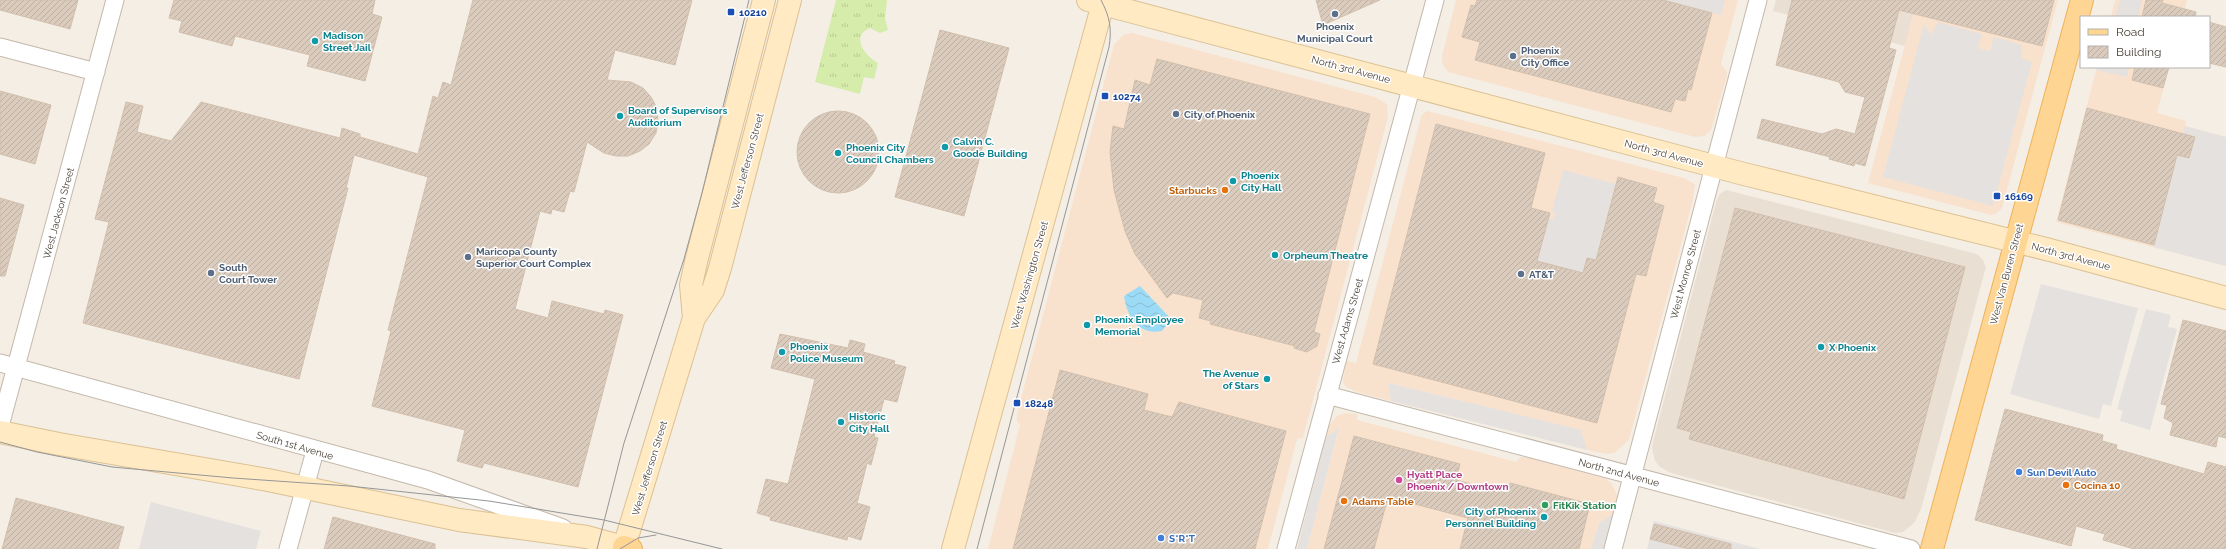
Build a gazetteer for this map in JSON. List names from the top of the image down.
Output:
{
  "streets": {
    "main road": [
      "North 3rd Avenue",
      "West Jefferson Street",
      "West Van Buren Street",
      "West Washington Street",
      "South 1st Avenue"
    ],
    "street": [
      "West Jackson Street",
      "West Monroe Street",
      "West Adams Street",
      "North 2nd Avenue"
    ]
  },
  "crossings": [
    ["North 3rd Avenue", "West Monroe Street"],
    ["North 3rd Avenue", "West Van Buren Street"],
    ["North 3rd Avenue", "West Washington Street"],
    ["North 3rd Avenue", "West Adams Street"],
    ["West Jefferson Street", "South 1st Avenue"],
    ["West Jackson Street", "South 1st Avenue"],
    ["West Monroe Street", "North 2nd Avenue"],
    ["West Adams Street", "North 2nd Avenue"]
  ],
  "places": {
    "transit": [
      "10210",
      "10274",
      "16169",
      "18248"
    ],
    "other": [
      "Phoenix Municipal Court",
      "Madison Street Jail",
      "Phoenix City Office",
      "City of Phoenix",
      "Board of Supervisors Auditorium",
      "Calvin C. Goode Building",
      "Phoenix City Council Chambers",
      "Phoenix City Hall",
      "Starbucks",
      "Orpheum Theatre",
      "Maricopa County Superior Court Complex",
      "South Court Tower",
      "AT&T",
      "Phoenix Employee Memorial",
      "X Phoenix",
      "Phoenix Police Museum",
      "The Avenue of Stars",
      "Historic City Hall",
      "Sun Devil Auto",
      "Hyatt Place Phoenix / Downtown",
      "Cocina 10",
      "Adams Table",
      "FitKik Station",
      "City of Phoenix Personnel Building",
      "S*R*T"
    ]
  },
  "legend": ["Road", "Building"]
}
